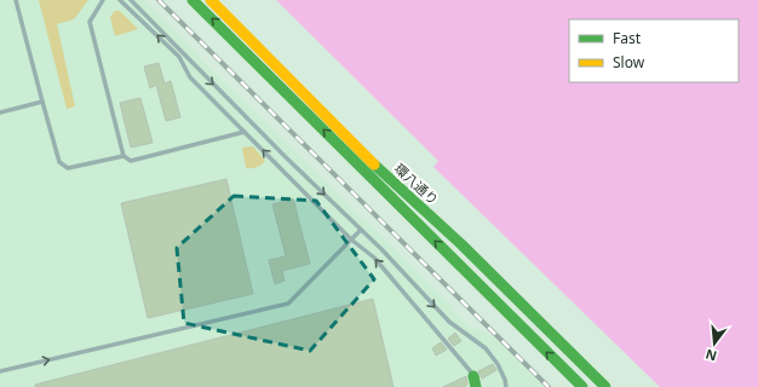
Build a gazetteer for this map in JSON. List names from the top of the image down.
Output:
{
  "streets": {
    "main road": ["環八通り"]
  },
  "legend": ["Fast", "Slow"],
  "north": "bottom"
}
